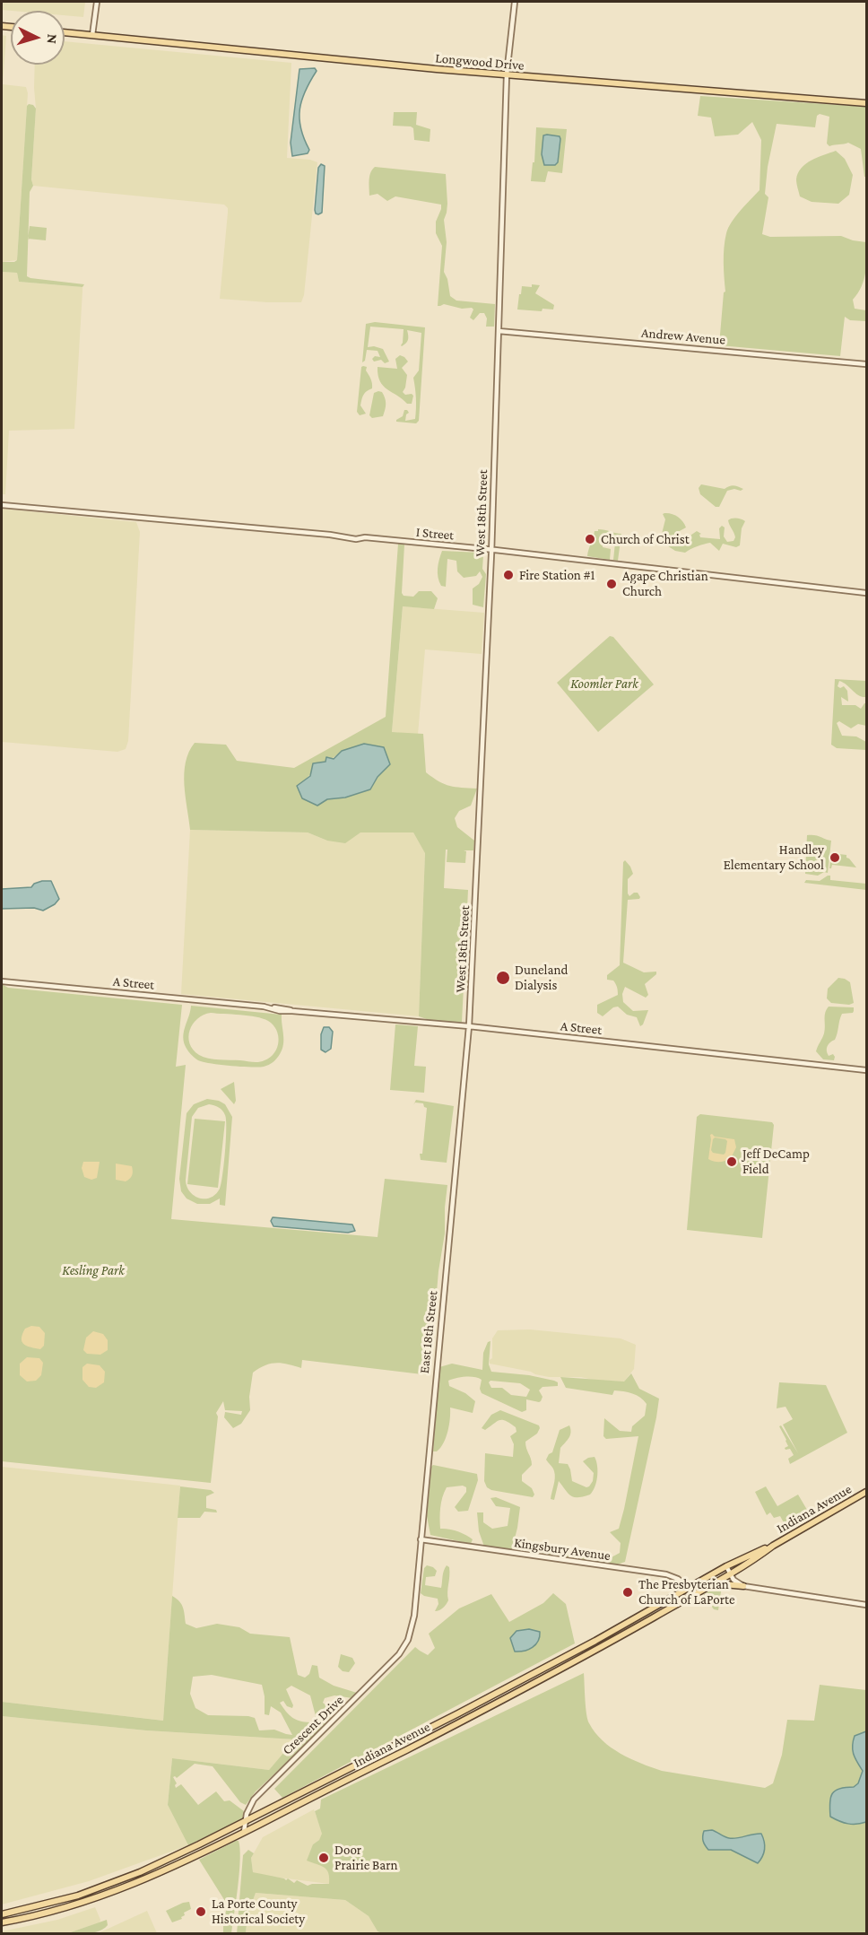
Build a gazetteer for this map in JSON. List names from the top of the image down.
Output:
{
  "streets": {
    "main road": ["Longwood Drive", "Indiana Avenue"],
    "street": [
      "Andrew Avenue",
      "West 18th Street",
      "I Street",
      "A Street",
      "East 18th Street",
      "Kingsbury Avenue",
      "Crescent Drive"
    ]
  },
  "crossings": [
    ["Longwood Drive", "West 18th Street"],
    ["Andrew Avenue", "West 18th Street"],
    ["West 18th Street", "I Street"],
    ["West 18th Street", "A Street"],
    ["West 18th Street", "East 18th Street"],
    ["A Street", "East 18th Street"],
    ["East 18th Street", "Kingsbury Avenue"],
    ["East 18th Street", "Crescent Drive"],
    ["Indiana Avenue", "Kingsbury Avenue"],
    ["Indiana Avenue", "Crescent Drive"]
  ],
  "parks": ["Koomler Park", "Kesling Park"],
  "places": [
    "Church of Christ",
    "Fire Station #1",
    "Agape Christian Church",
    "Handley Elementary School",
    "Duneland Dialysis",
    "Jeff DeCamp Field",
    "The Presbyterian Church of LaPorte",
    "Door Prairie Barn",
    "La Porte County Historical Society"
  ],
  "north": "right"
}
